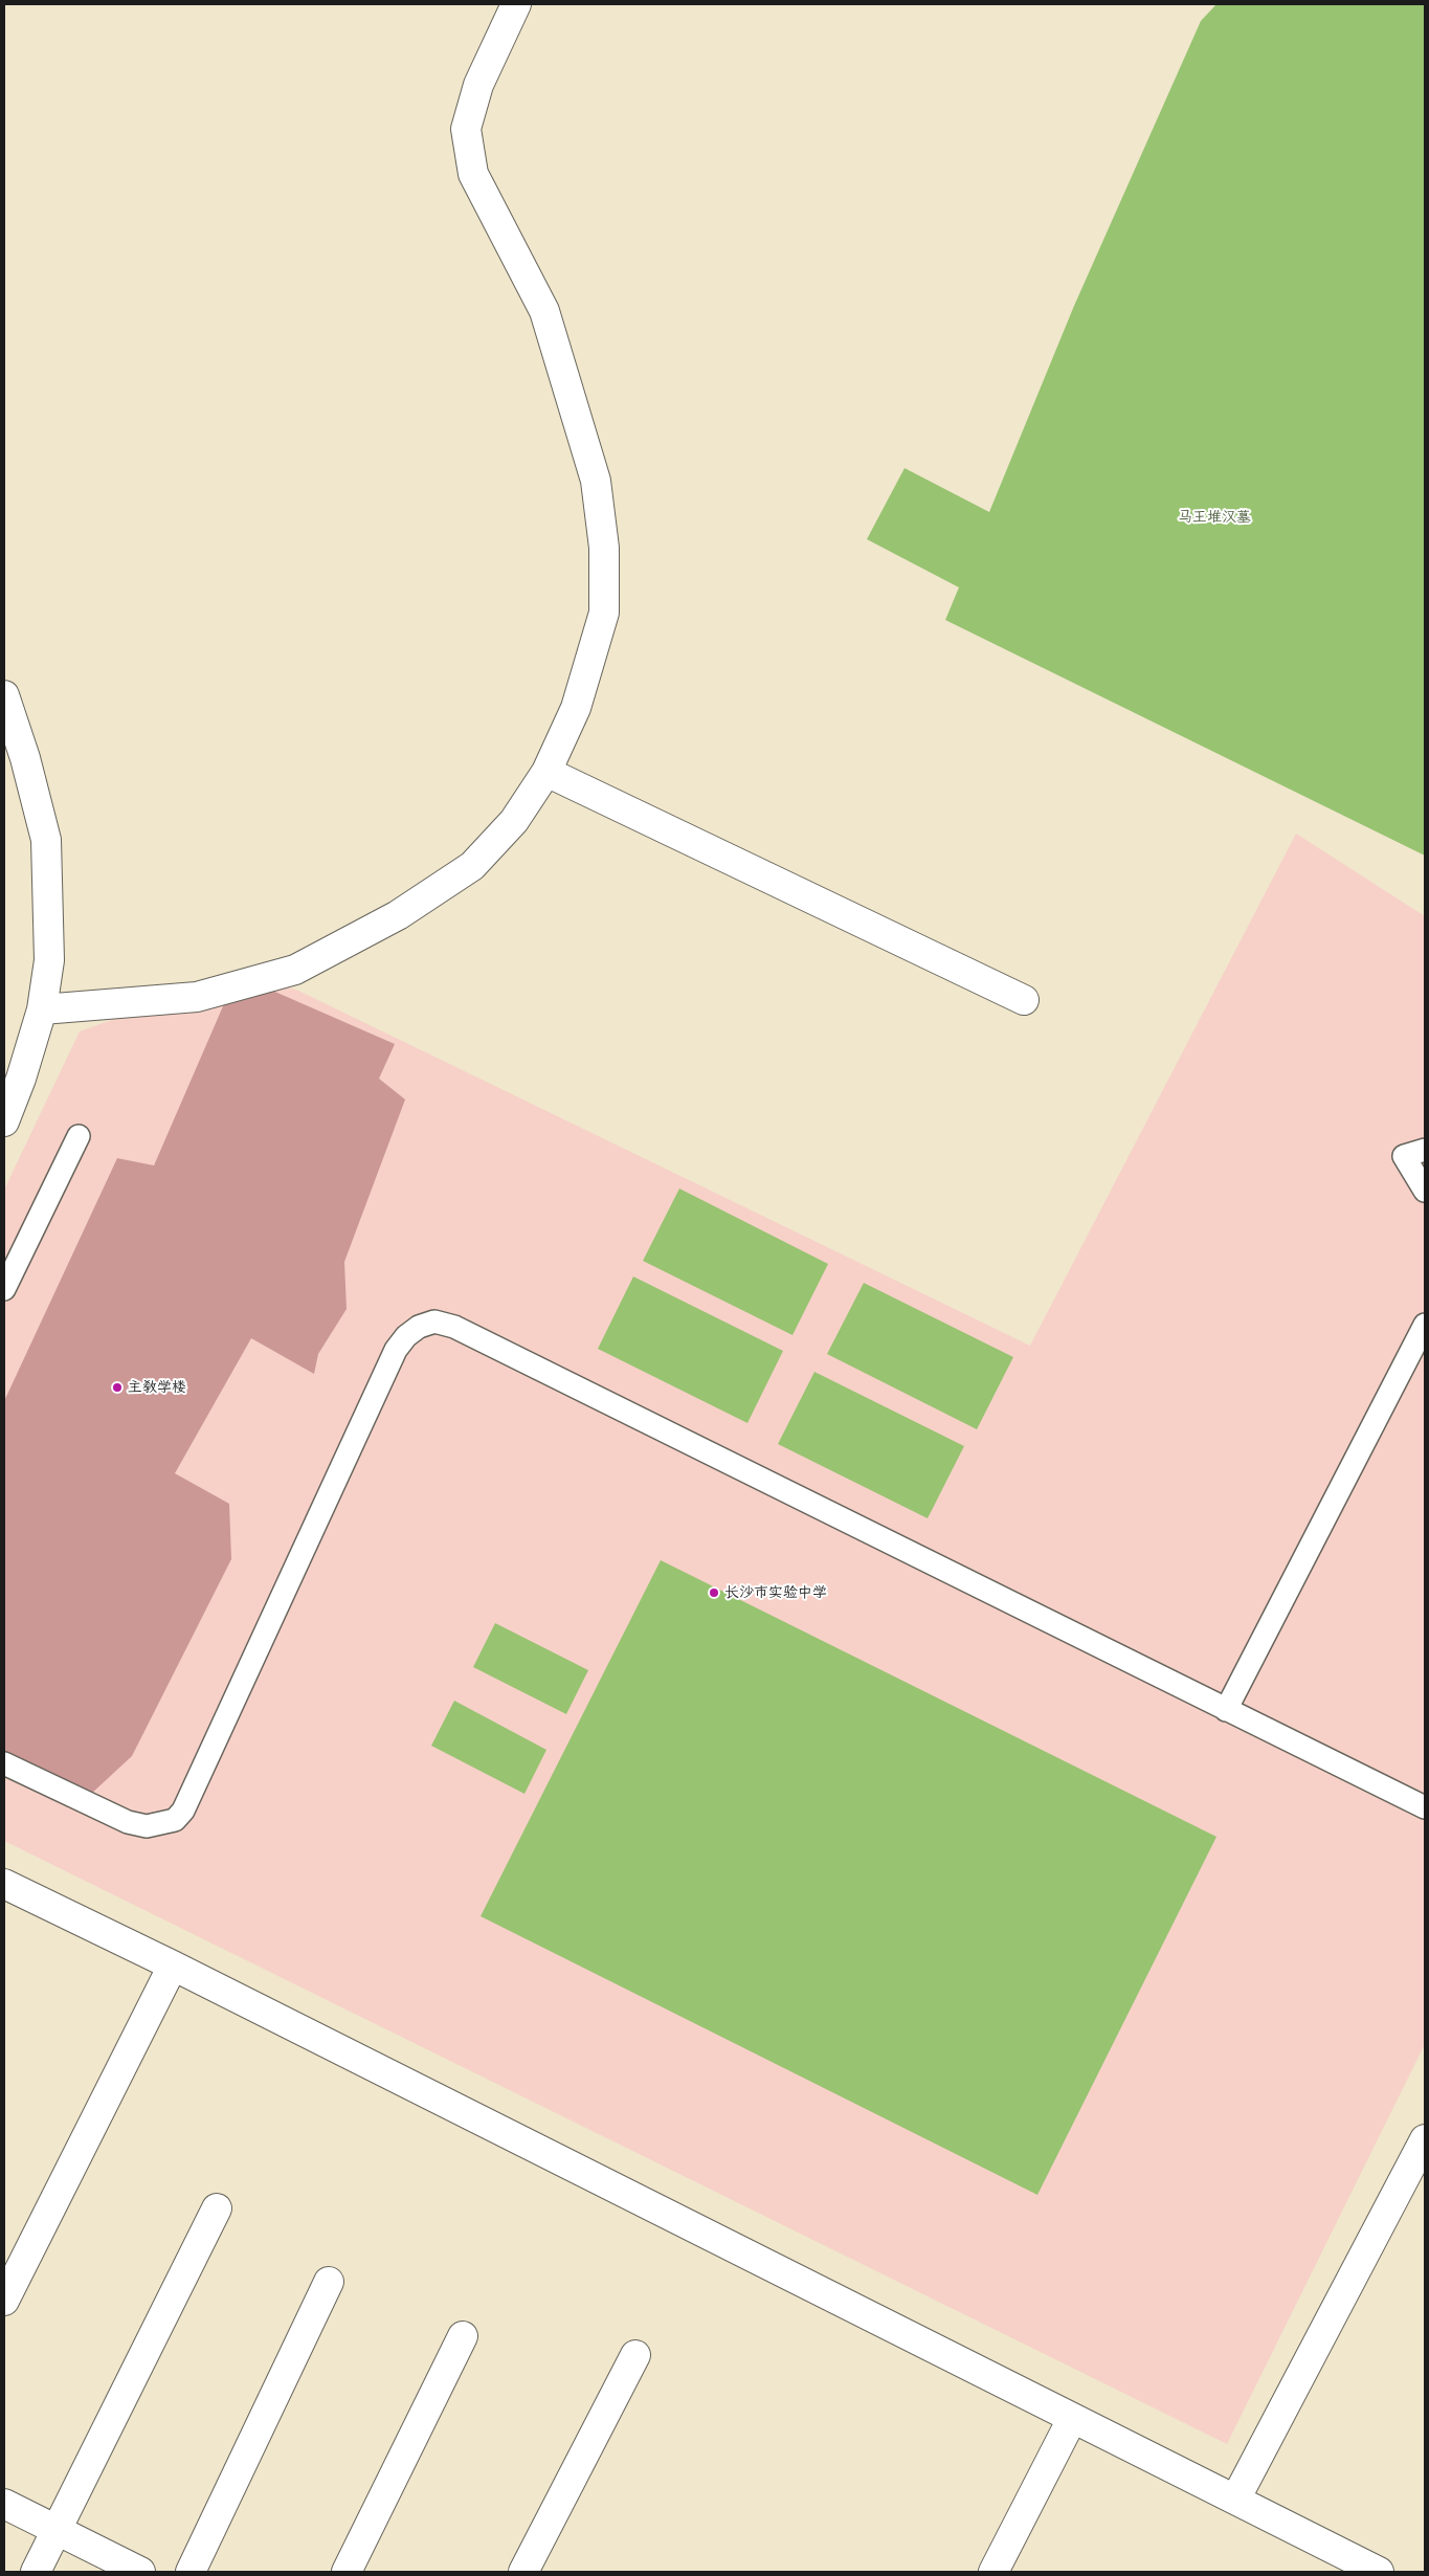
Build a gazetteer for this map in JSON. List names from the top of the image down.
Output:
{
  "parks": ["马王堆汉墓"],
  "places": ["主教学楼", "长沙市实验中学"]
}
